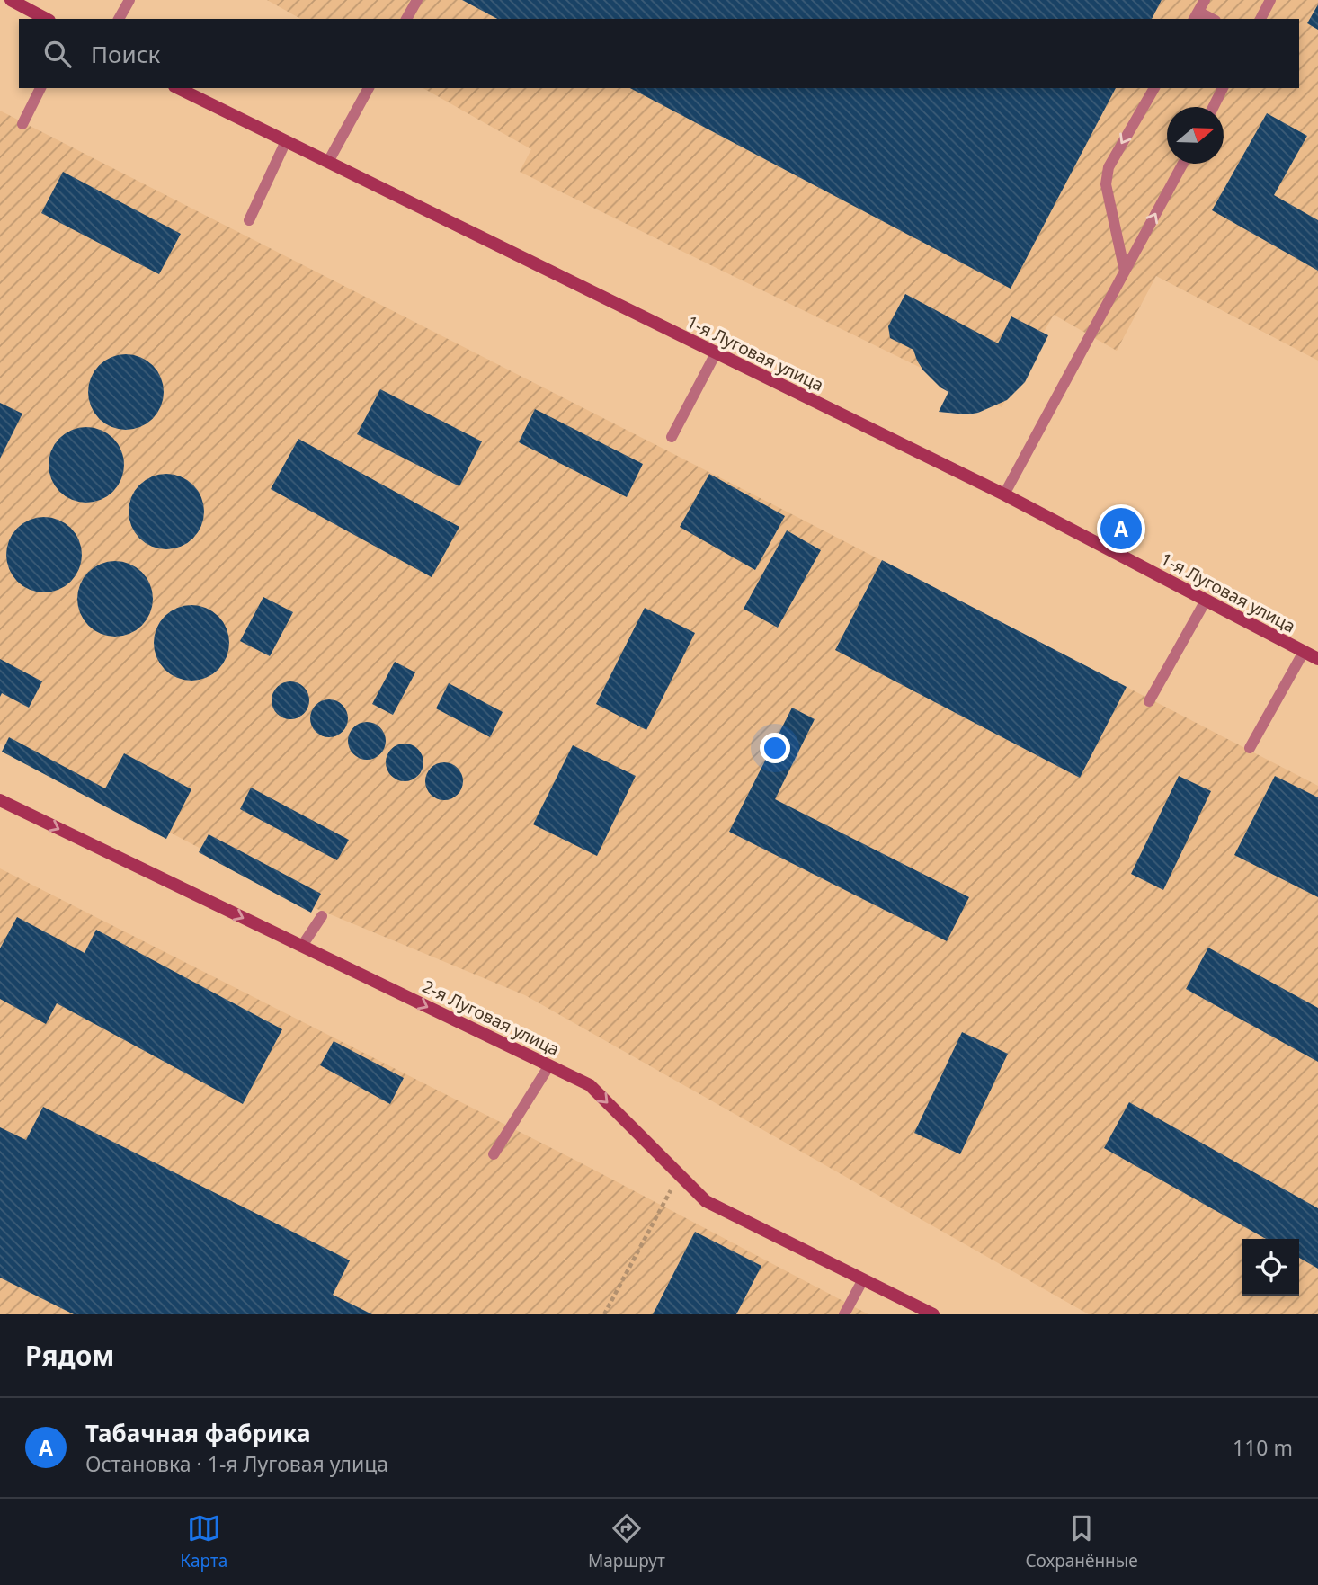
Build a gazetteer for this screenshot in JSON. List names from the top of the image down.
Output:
{
  "streets": {
    "main road": ["1-я Луговая улица", "2-я Луговая улица"]
  },
  "one_way": ["2-я Луговая улица"],
  "north": "right",
  "page": {
    "search": "Поиск",
    "pins": "A",
    "heading": "Рядом",
    "list": [
      {
        "mark": "A",
        "name": "Табачная фабрика",
        "note": "Остановка · 1-я Луговая улица",
        "value": "110 m"
      }
    ],
    "nav": ["Карта", "Маршрут", "Сохранённые"]
  }
}
